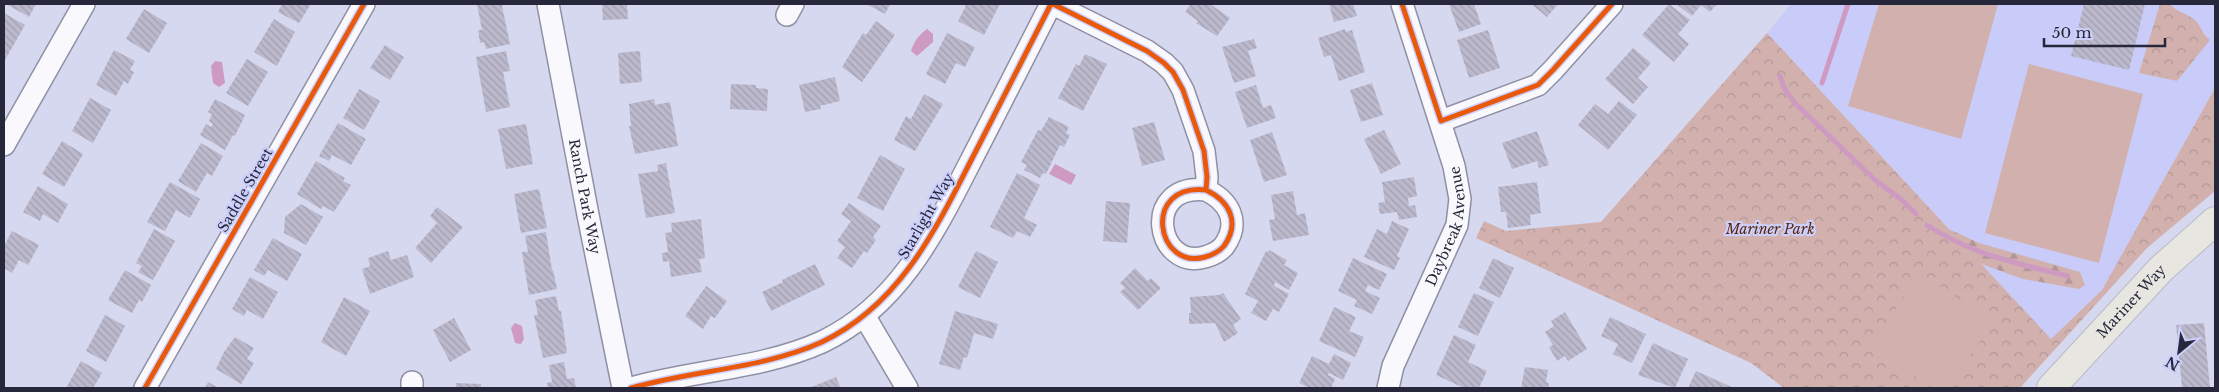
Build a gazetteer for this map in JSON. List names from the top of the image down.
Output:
{
  "streets": {
    "main road": ["Mariner Way"],
    "street": [
      "Saddle Street",
      "Ranch Park Way",
      "Starlight Way",
      "Daybreak Avenue"
    ]
  },
  "parks": ["Mariner Park"],
  "scale_bar": "50 m",
  "north": "bottom left"
}
